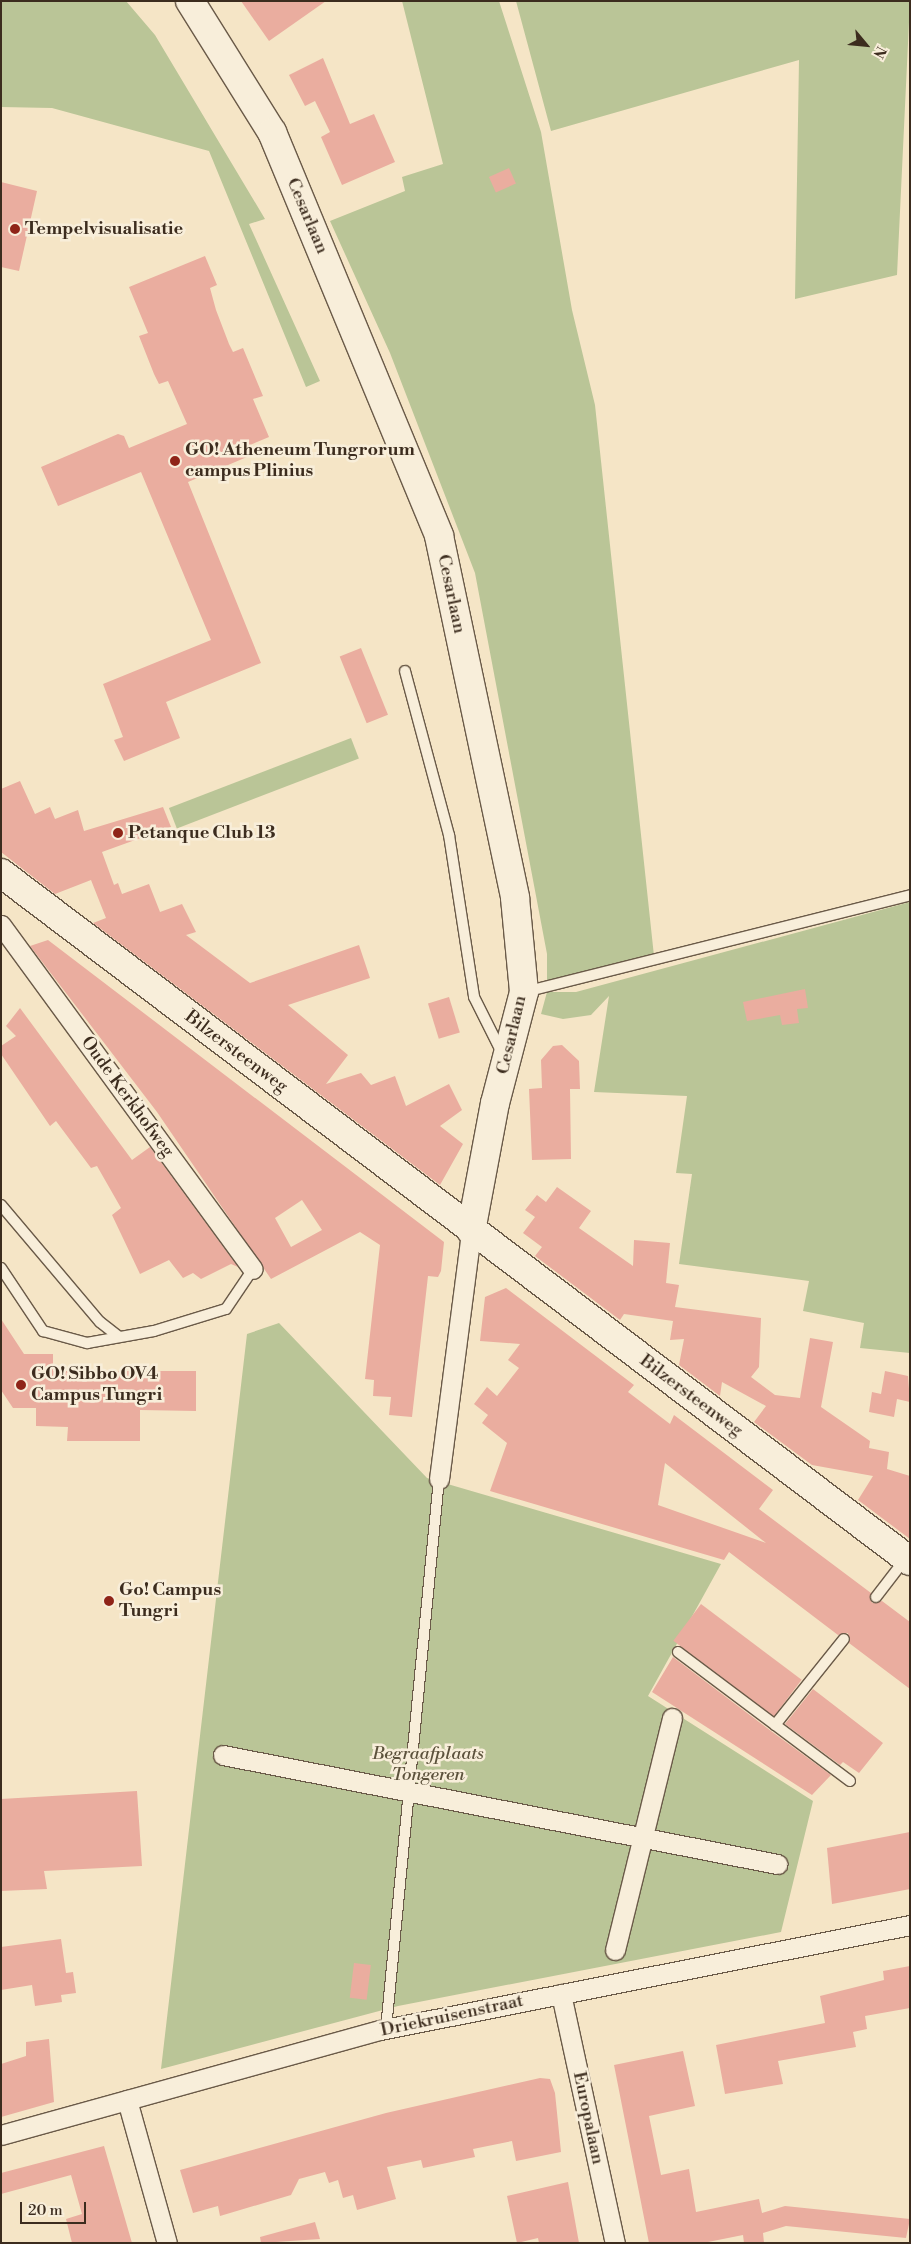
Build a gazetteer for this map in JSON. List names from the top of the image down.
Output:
{
  "streets": {
    "street": [
      "Cesarlaan",
      "Bilzersteenweg",
      "Oude Kerkhofweg",
      "Driekruisenstraat",
      "Europalaan"
    ]
  },
  "crossings": [
    ["Cesarlaan", "Bilzersteenweg"],
    ["Driekruisenstraat", "Europalaan"]
  ],
  "parks": ["Begraafplaats Tongeren"],
  "places": [
    "Tempelvisualisatie",
    "GO! Atheneum Tungrorum campus Plinius",
    "Petanque Club 13",
    "GO! Sibbo OV4 Campus Tungri",
    "Go! Campus Tungri"
  ],
  "scale_bar": "20 m",
  "north": "bottom right"
}
